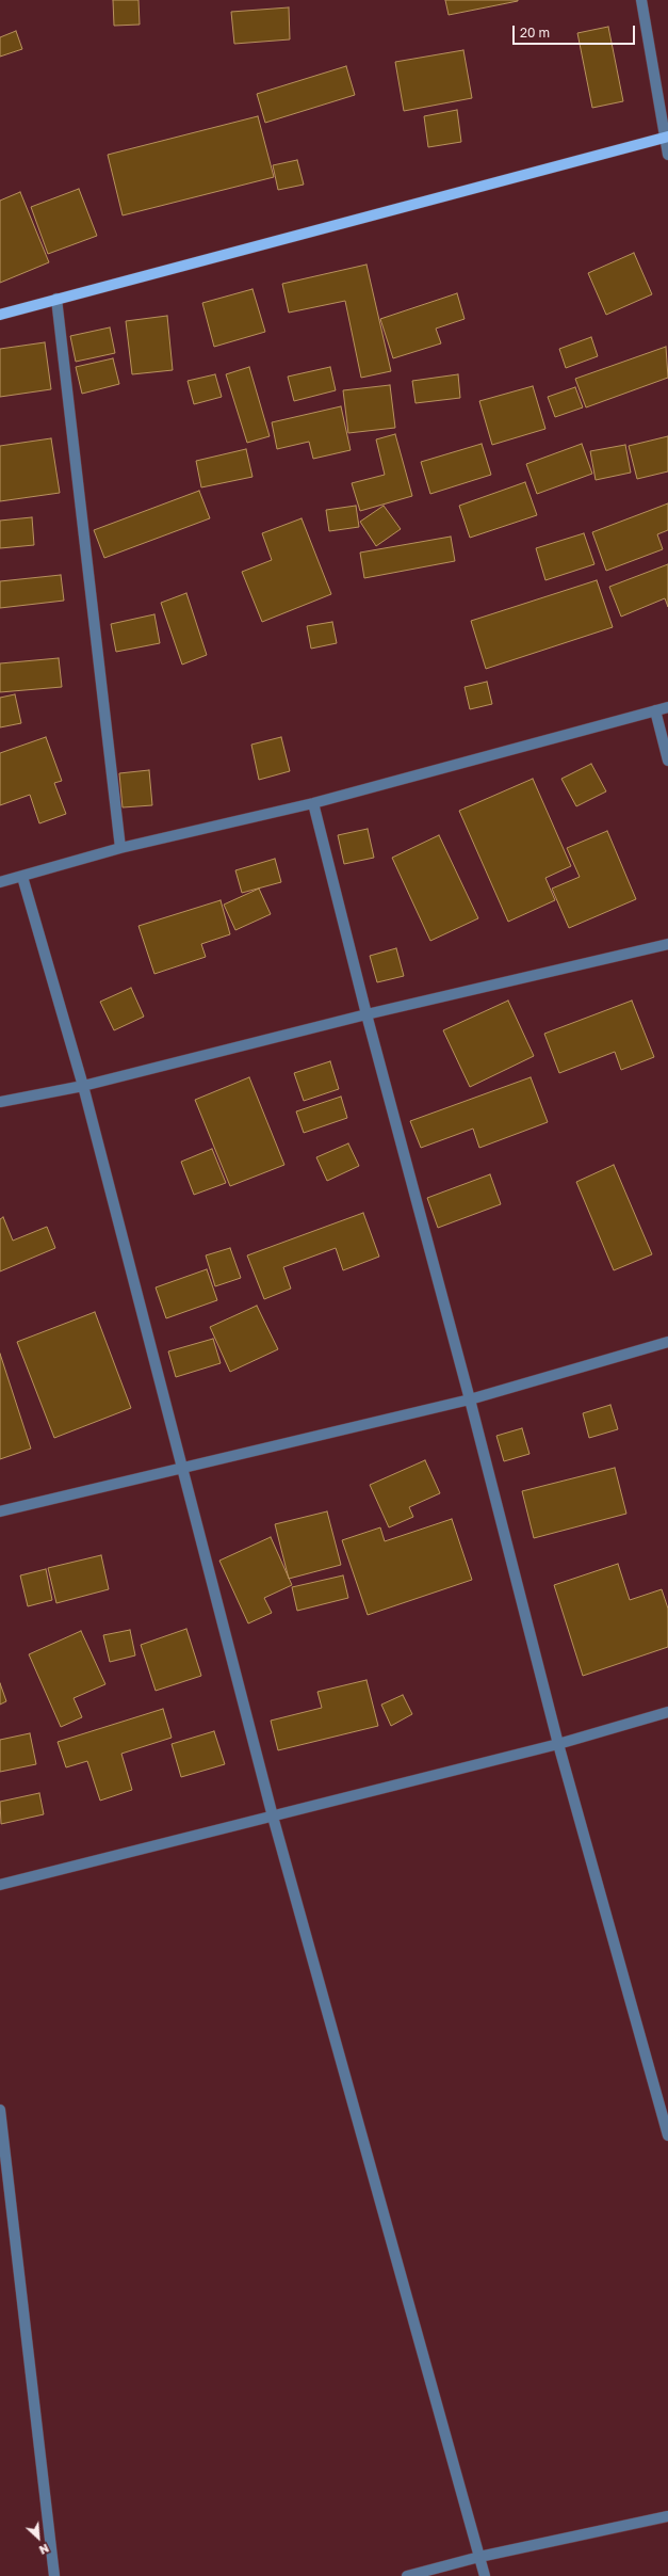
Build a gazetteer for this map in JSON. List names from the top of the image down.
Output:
{
  "scale_bar": "20 m",
  "north": "bottom right"
}
